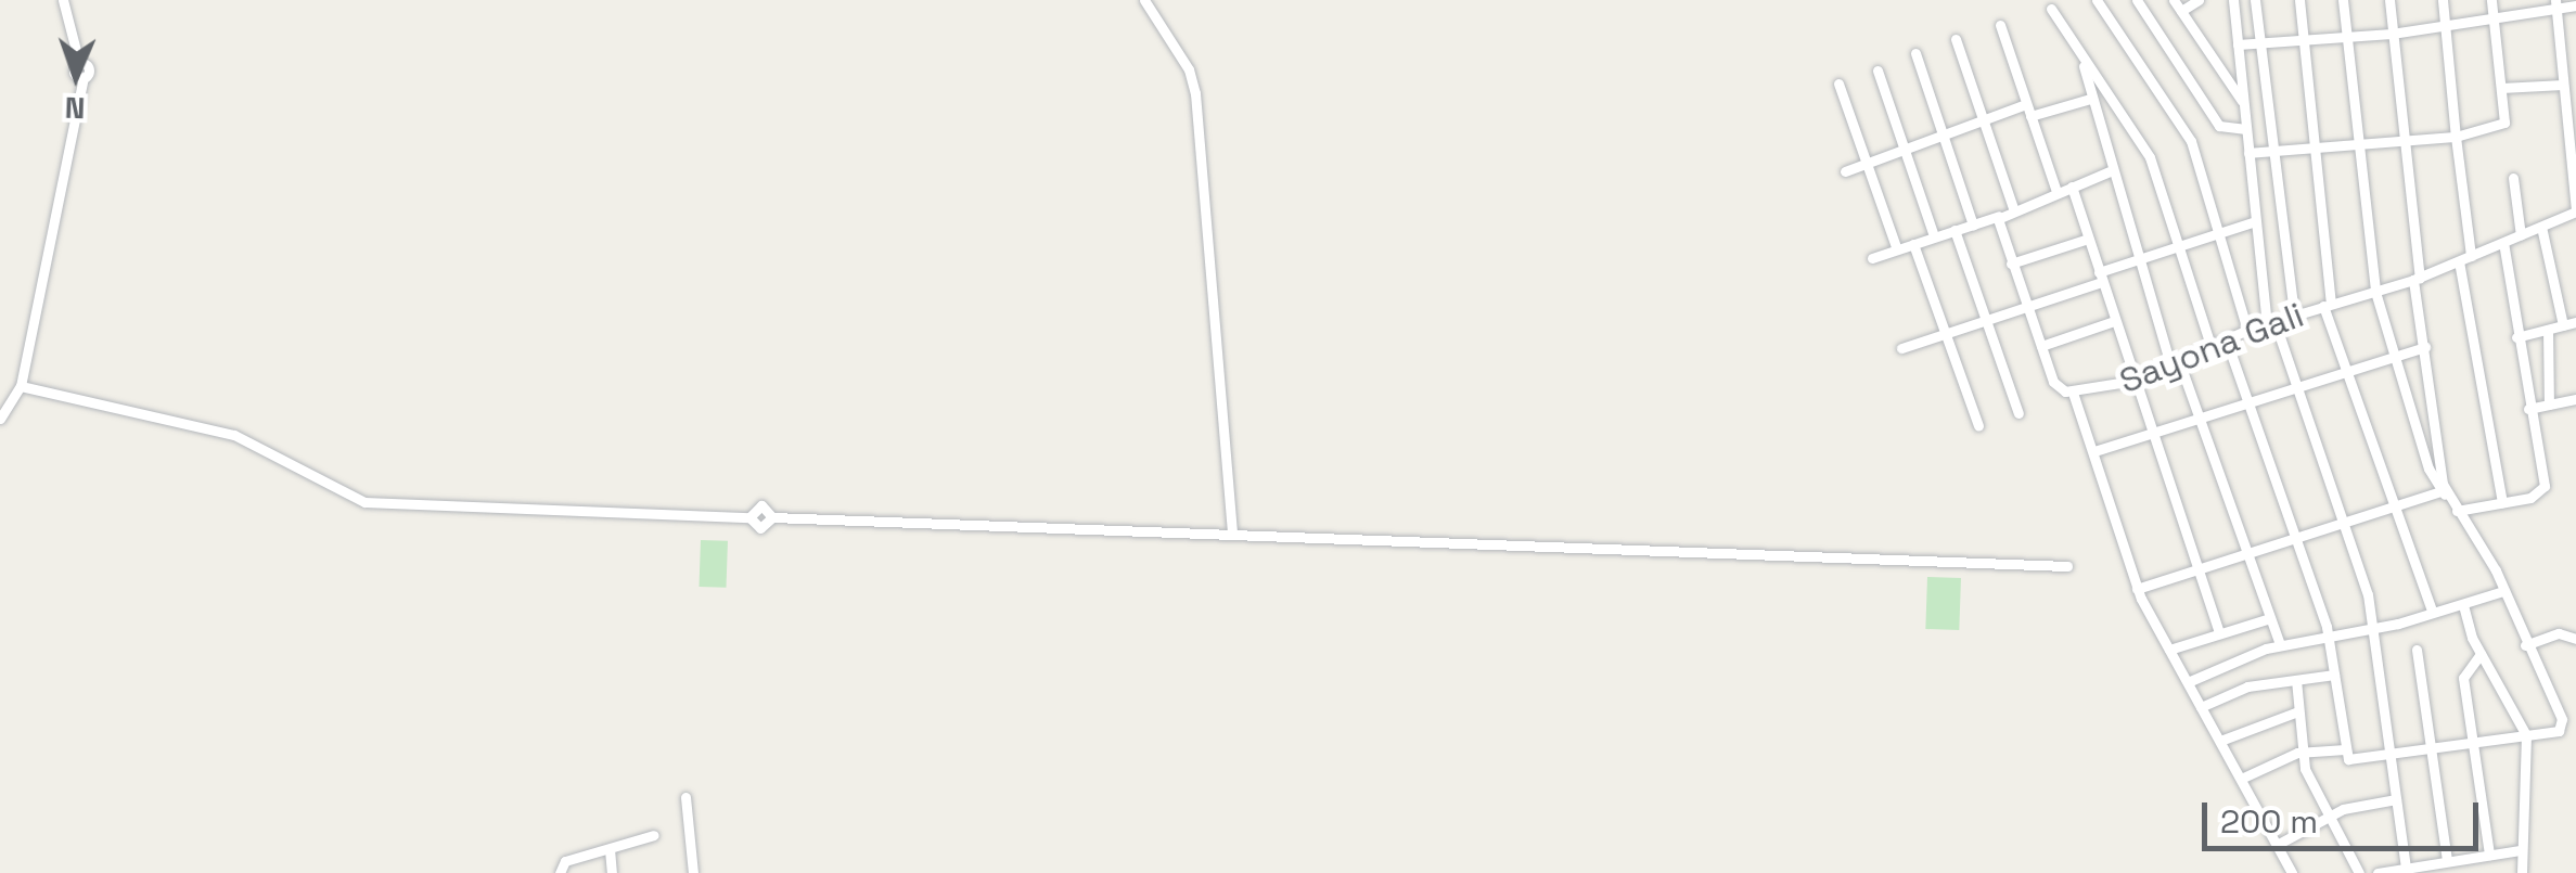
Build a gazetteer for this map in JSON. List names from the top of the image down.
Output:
{
  "streets": {
    "street": ["Sayona Gali"]
  },
  "scale_bar": "200 m",
  "north": "bottom"
}
